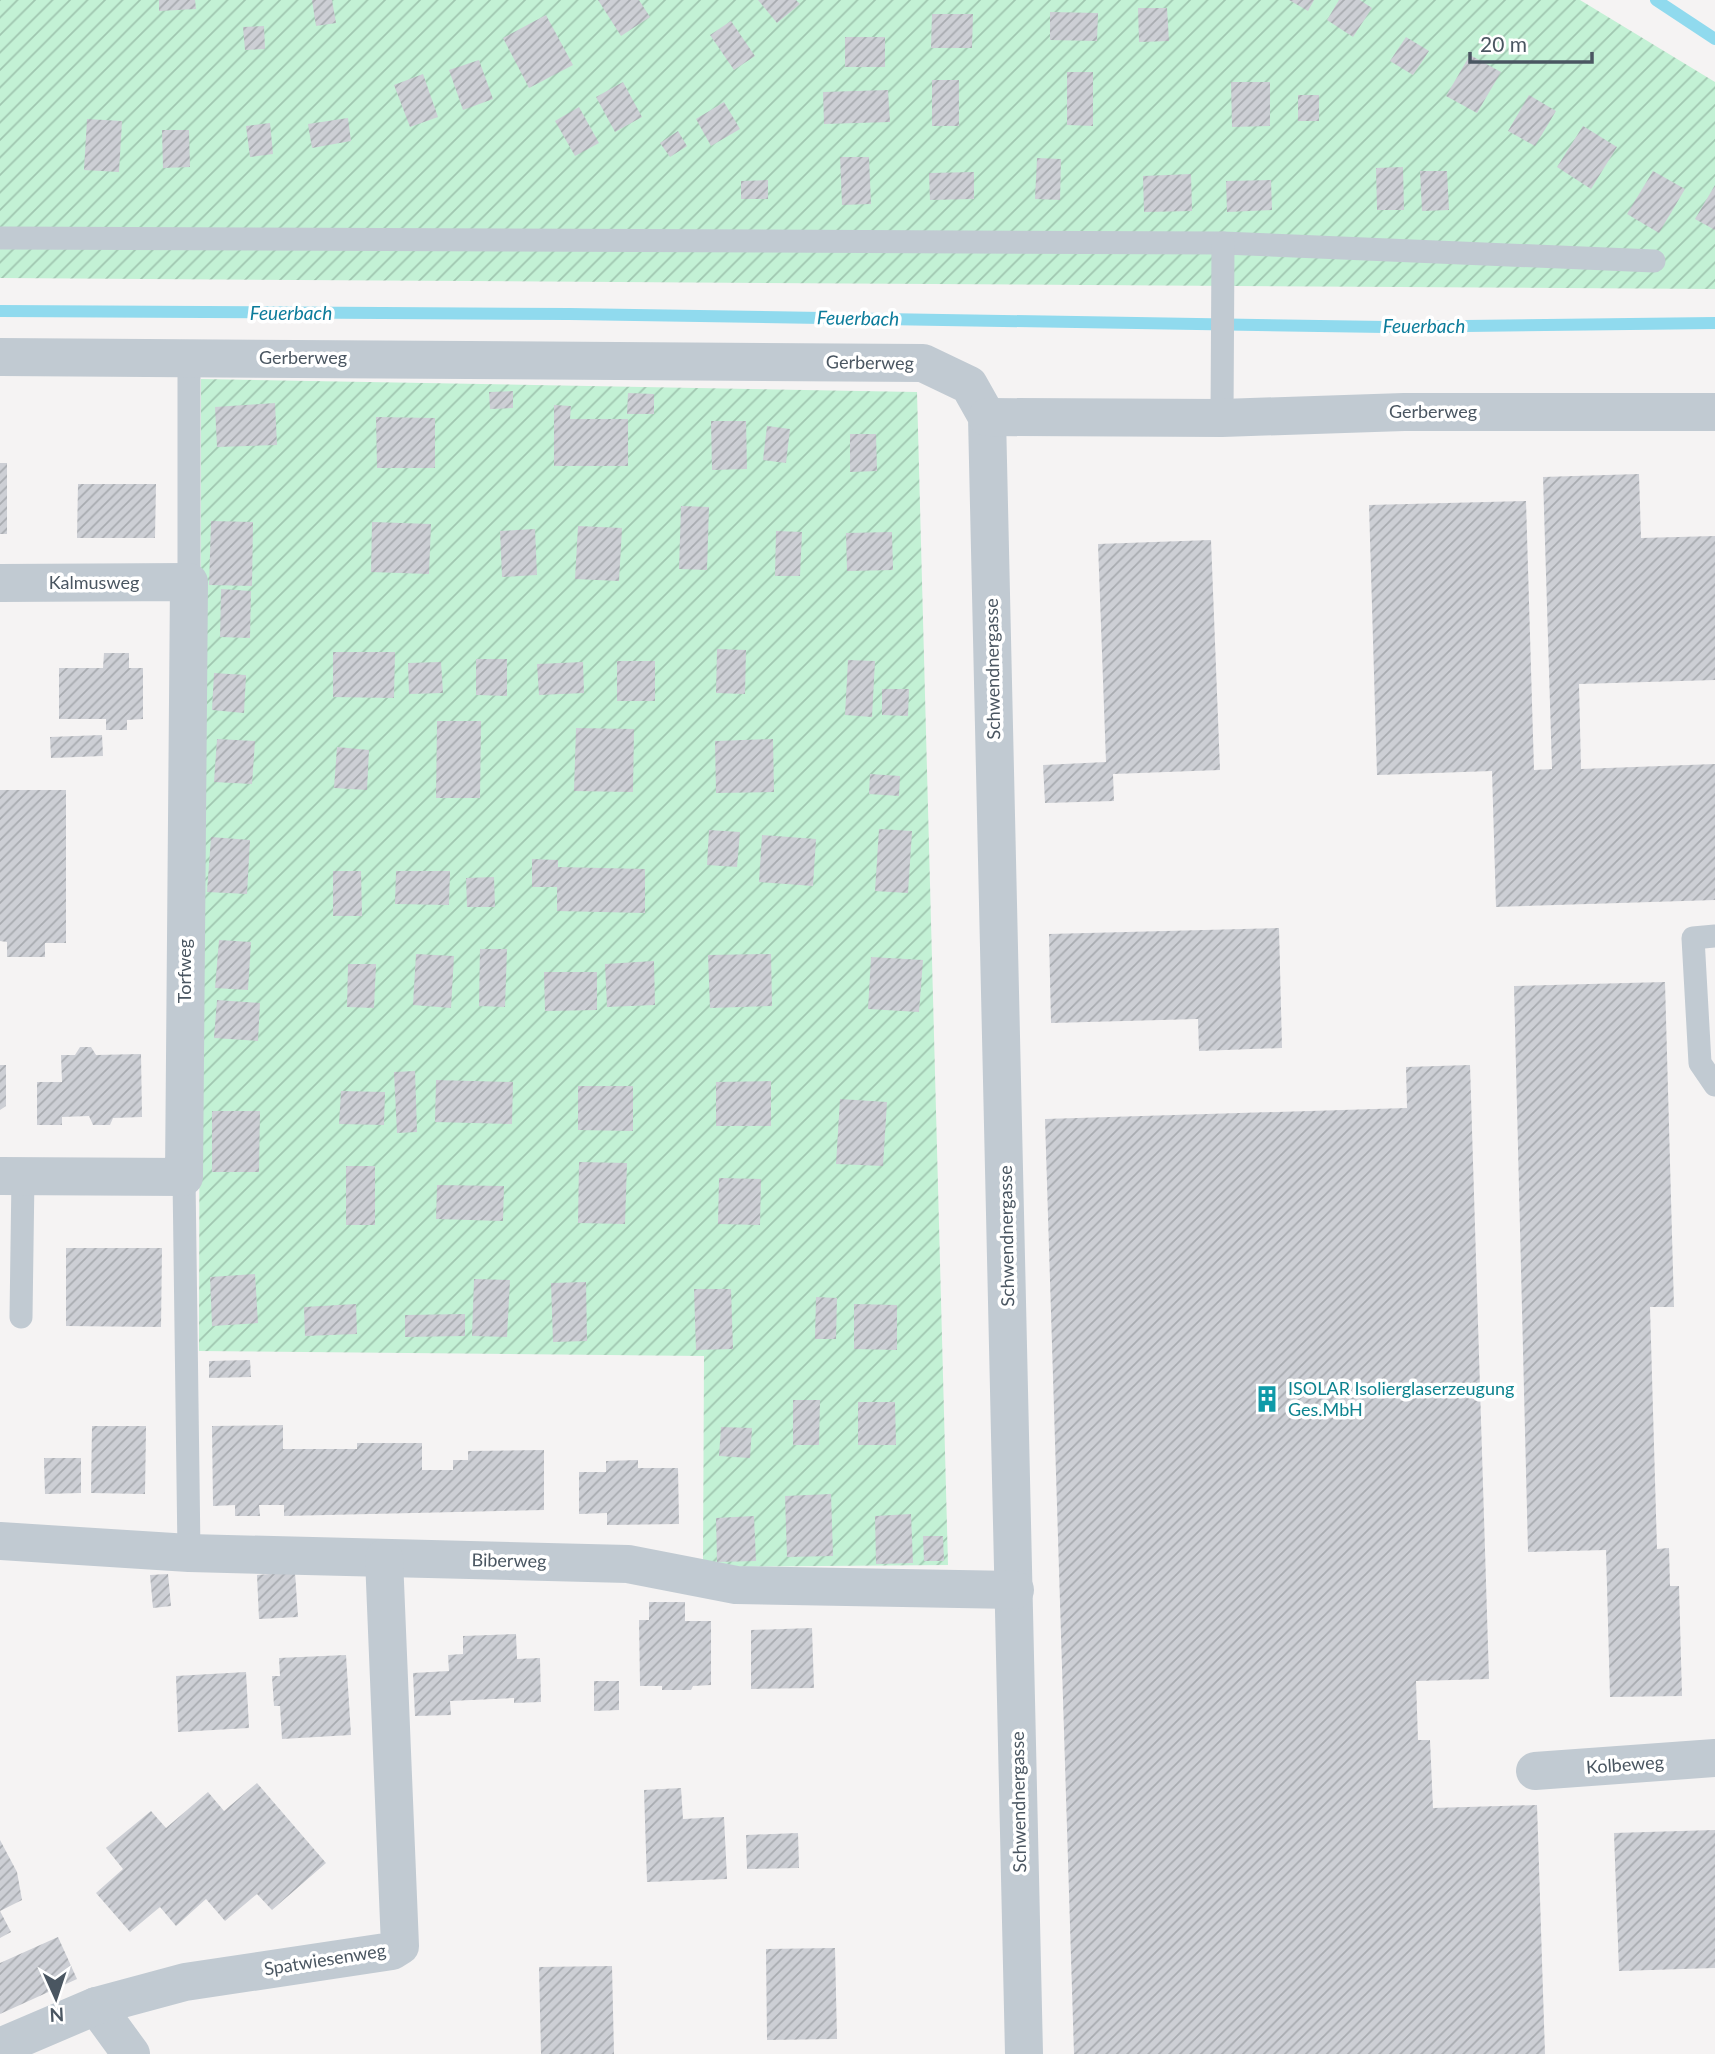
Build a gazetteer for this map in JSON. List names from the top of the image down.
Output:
{
  "streets": {
    "street": [
      "Gerberweg",
      "Kalmusweg",
      "Schwendnergasse",
      "Torfweg",
      "Biberweg",
      "Kolbeweg",
      "Spatwiesenweg"
    ]
  },
  "crossings": [
    ["Gerberweg", "Schwendnergasse"],
    ["Kalmusweg", "Torfweg"],
    ["Schwendnergasse", "Biberweg"],
    ["Biberweg", "Spatwiesenweg"]
  ],
  "water": ["Feuerbach"],
  "places": {
    "building": ["ISOLAR Isolierglaserzeugung Ges.MbH"]
  },
  "scale_bar": "20 m",
  "north": "bottom"
}
